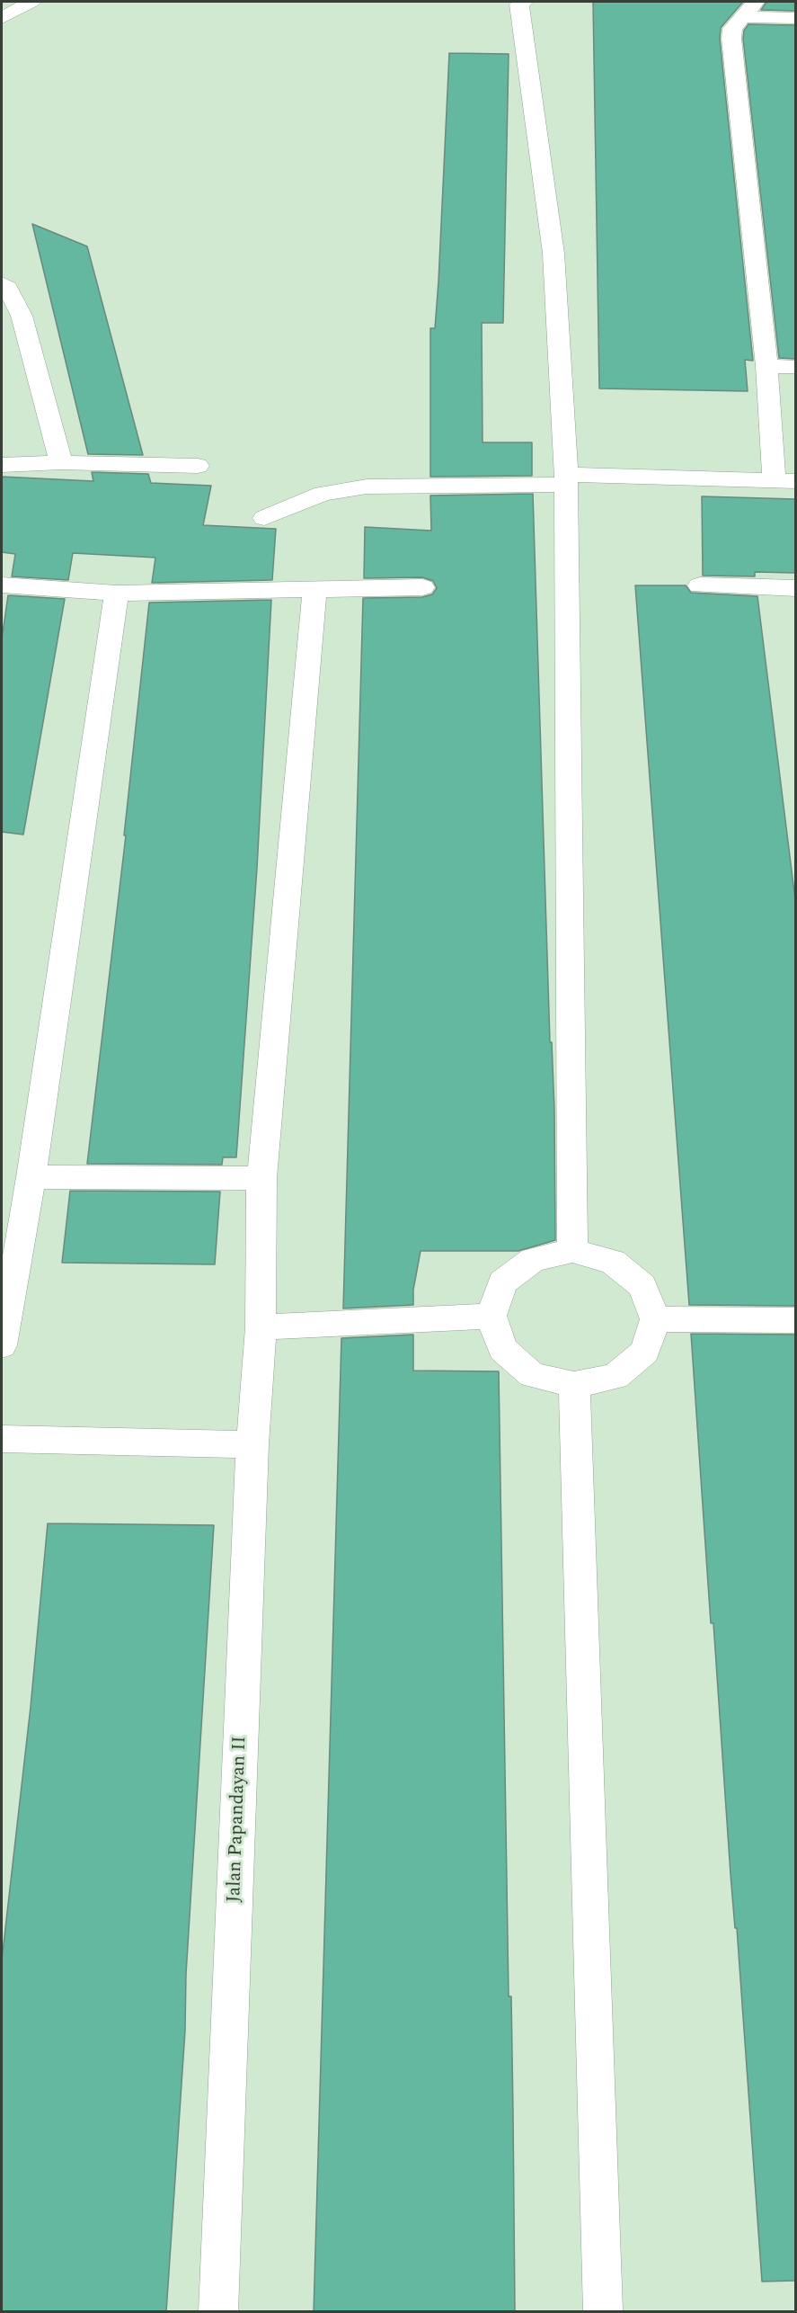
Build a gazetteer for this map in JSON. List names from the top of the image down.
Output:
{
  "streets": {
    "street": ["Jalan Papandayan II"]
  }
}
